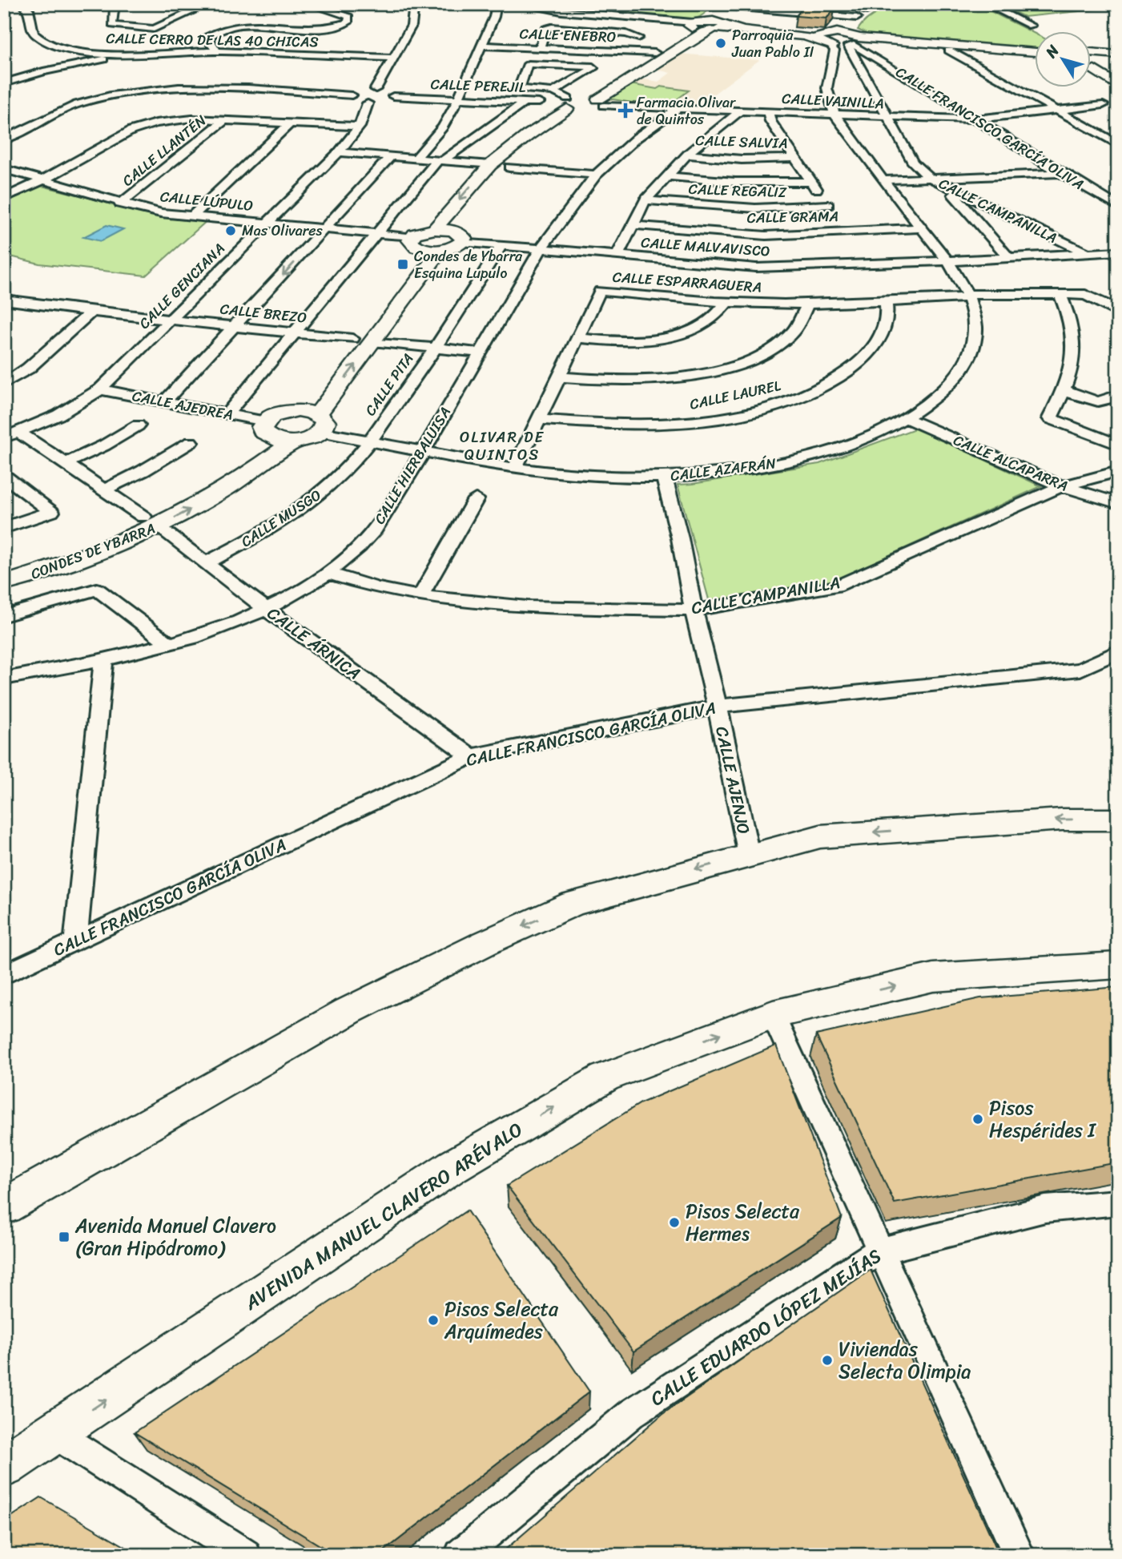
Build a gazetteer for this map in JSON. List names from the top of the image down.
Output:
{
  "streets": {
    "main road": ["CONDES DE YBARRA", "AVENIDA MANUEL CLAVERO ARÉVALO"],
    "street": [
      "CALLE ENEBRO",
      "CALLE CERRO DE LAS 40 CHICAS",
      "CALLE PEREJIL",
      "CALLE VAINILLA",
      "CALLE FRANCISCO GARCÍA OLIVA",
      "CALLE SALVIA",
      "CALLE LLANTÉN",
      "CALLE REGALIZ",
      "CALLE LÚPULO",
      "CALLE CAMPANILLA",
      "CALLE GRAMA",
      "CALLE MALVAVISCO",
      "CALLE ESPARRAGUERA",
      "CALLE GENCIANA",
      "CALLE BREZO",
      "CALLE PITA",
      "CALLE LAUREL",
      "CALLE AJEDREA",
      "CALLE ALCAPARRA",
      "CALLE HIERBALUISA",
      "CALLE AZAFRÁN",
      "CALLE MUSGO",
      "CALLE ÁRNICA",
      "CALLE AJENJO",
      "CALLE EDUARDO LÓPEZ MEJÍAS"
    ]
  },
  "crossings": [
    ["CALLE VAINILLA", "CALLE FRANCISCO GARCÍA OLIVA"],
    ["CALLE VAINILLA", "CALLE CAMPANILLA"],
    ["CALLE VAINILLA", "CALLE HIERBALUISA"],
    ["CALLE VAINILLA", "CALLE AZAFRÁN"],
    ["CALLE FRANCISCO GARCÍA OLIVA", "CALLE CAMPANILLA"],
    ["CALLE FRANCISCO GARCÍA OLIVA", "CALLE ÁRNICA"],
    ["CALLE FRANCISCO GARCÍA OLIVA", "CALLE AJENJO"],
    ["CALLE LLANTÉN", "CALLE LÚPULO"],
    ["CALLE REGALIZ", "CALLE GRAMA"],
    ["CALLE LÚPULO", "CALLE GENCIANA"],
    ["CALLE CAMPANILLA", "CALLE MALVAVISCO"],
    ["CALLE CAMPANILLA", "CALLE ALCAPARRA"],
    ["CALLE CAMPANILLA", "CALLE HIERBALUISA"],
    ["CALLE CAMPANILLA", "CALLE AJENJO"],
    ["CALLE GRAMA", "CALLE AZAFRÁN"],
    ["CALLE MALVAVISCO", "CALLE PITA"],
    ["CALLE MALVAVISCO", "CALLE HIERBALUISA"],
    ["CALLE MALVAVISCO", "CALLE AZAFRÁN"],
    ["CALLE ESPARRAGUERA", "CALLE LAUREL"],
    ["CALLE ESPARRAGUERA", "CALLE AZAFRÁN"],
    ["CALLE GENCIANA", "CALLE BREZO"],
    ["CALLE GENCIANA", "CALLE AJEDREA"],
    ["CALLE GENCIANA", "CALLE ÁRNICA"],
    ["CALLE PITA", "CALLE AZAFRÁN"],
    ["CALLE PITA", "CALLE MUSGO"],
    ["CALLE AJEDREA", "CONDES DE YBARRA"],
    ["CALLE ALCAPARRA", "CALLE AZAFRÁN"],
    ["CALLE HIERBALUISA", "CALLE AZAFRÁN"],
    ["CALLE HIERBALUISA", "CALLE ÁRNICA"],
    ["CALLE AZAFRÁN", "CALLE MUSGO"],
    ["CALLE AZAFRÁN", "CALLE AJENJO"],
    ["CALLE MUSGO", "CALLE ÁRNICA"],
    ["CONDES DE YBARRA", "CALLE ÁRNICA"]
  ],
  "districts": ["OLIVAR DE QUINTOS"],
  "places": {
    "other": [
      "Parroquia Juan Pablo II",
      "Mas Olivares",
      "Pisos Hespérides I",
      "Pisos Selecta Hermes",
      "Pisos Selecta Arquímedes",
      "Viviendas Selecta Olimpia"
    ],
    "health": ["Farmacia Olivar de Quintos"],
    "transit": ["Condes de Ybarra Esquina Lupulo", "Avenida Manuel Clavero (Gran Hipódromo)"]
  },
  "north": "top left"
}
